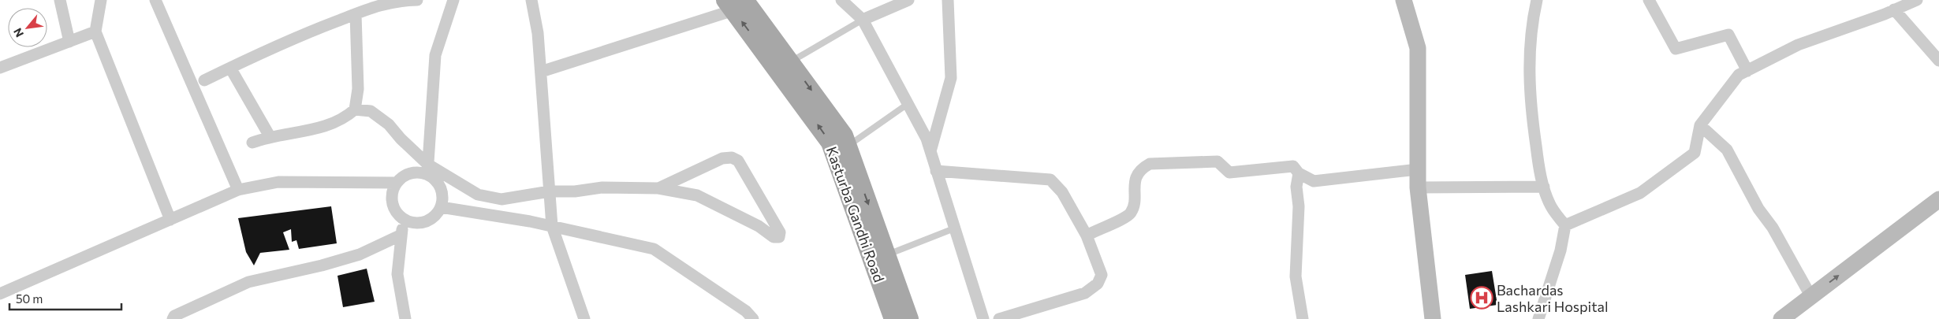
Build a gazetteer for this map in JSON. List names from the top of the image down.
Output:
{
  "streets": {
    "main road": ["Kasturba Gandhi Road"]
  },
  "places": {
    "hospital": ["Bachardas Lashkari Hospital"]
  },
  "scale_bar": "50 m",
  "north": "bottom left"
}
